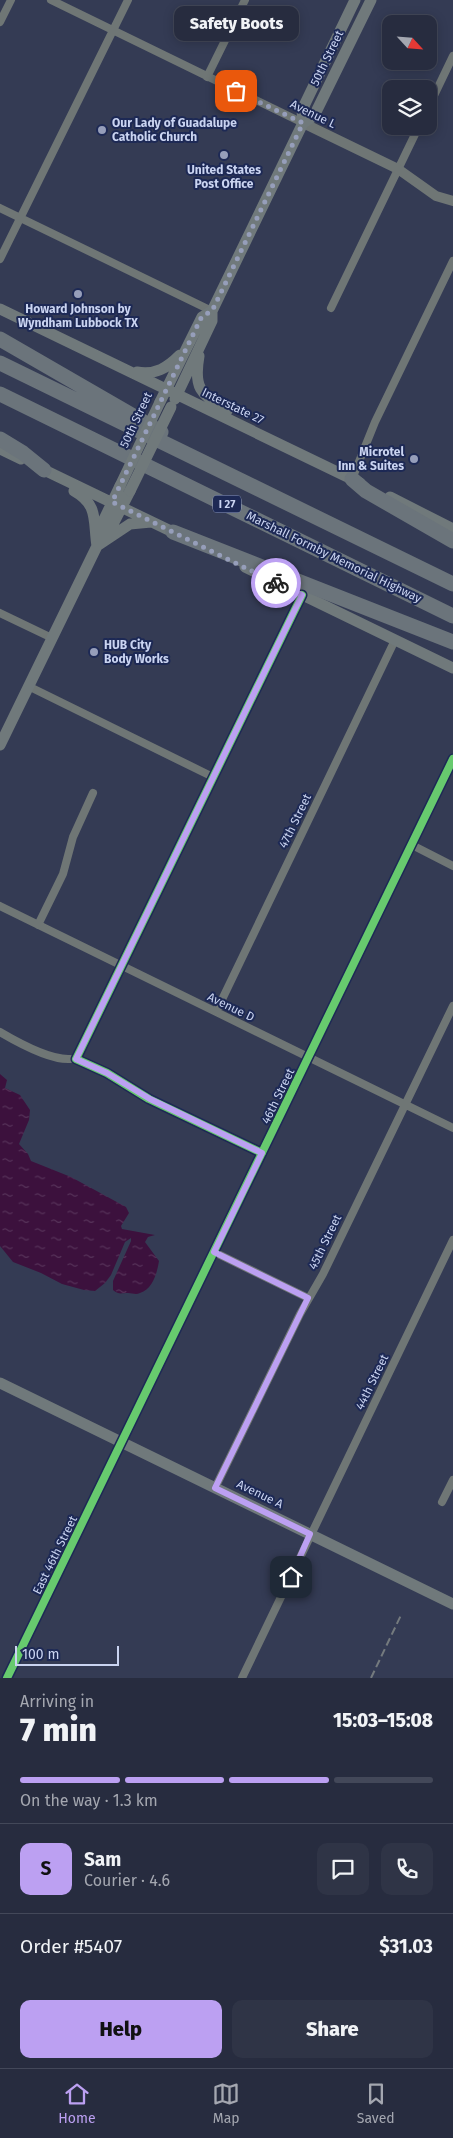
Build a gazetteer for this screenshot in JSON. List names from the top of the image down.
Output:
{
  "streets": {
    "highway": ["I 27", "Marshall Formby Memorial Highway"],
    "main road": ["50th Street", "Interstate 27", "Avenue A"],
    "street": [
      "Avenue L",
      "47th Street",
      "Avenue D",
      "46th Street",
      "45th Street",
      "44th Street",
      "East 46th Street"
    ]
  },
  "crossings": [
    ["50th Street", "Avenue L"],
    ["50th Street", "Interstate 27"],
    ["47th Street", "Avenue D"],
    ["Avenue D", "46th Street"],
    ["Avenue D", "45th Street"],
    ["46th Street", "Avenue A"],
    ["46th Street", "East 46th Street"],
    ["45th Street", "Avenue A"],
    ["44th Street", "Avenue A"],
    ["Avenue A", "East 46th Street"]
  ],
  "places": [
    "Safety Boots",
    "Our Lady of Guadalupe Catholic Church",
    "United States Post Office",
    "Howard Johnson by Wyndham Lubbock TX",
    "Microtel Inn & Suites",
    "HUB City Body Works"
  ],
  "scale_bar": "100 m",
  "north": "bottom right",
  "page": {
    "bubble": "Safety Boots",
    "scale": "100 m",
    "heading": ["7 min", "Arriving in", "15:03–15:08"],
    "panel": [
      "Sam",
      "Courier · 4.6",
      "Order #5407",
      "$31.03"
    ],
    "bar": "On the way · 1.3 km",
    "round": "S",
    "buttons": ["Help", "Share"],
    "tabs": ["Home", "Map", "Saved"]
  }
}
